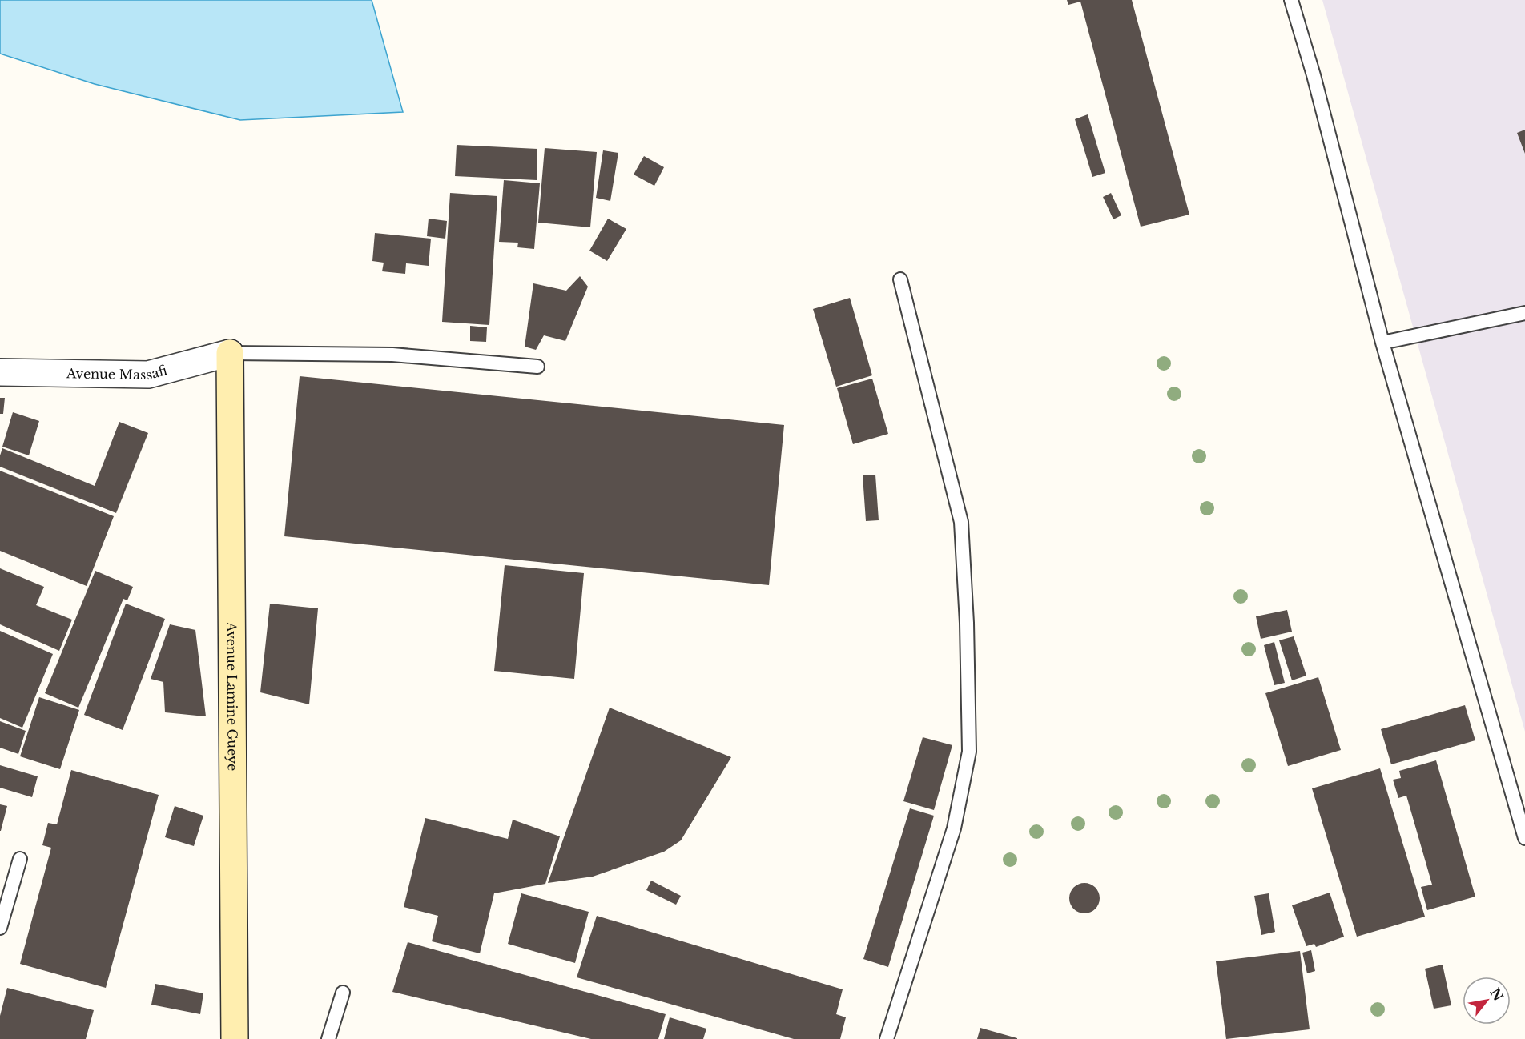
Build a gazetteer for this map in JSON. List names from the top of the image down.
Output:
{
  "streets": {
    "street": ["Avenue Massafi", "Avenue Lamine Gueye"]
  },
  "crossings": [
    ["Avenue Massafi", "Avenue Lamine Gueye"]
  ],
  "north": "top right"
}
